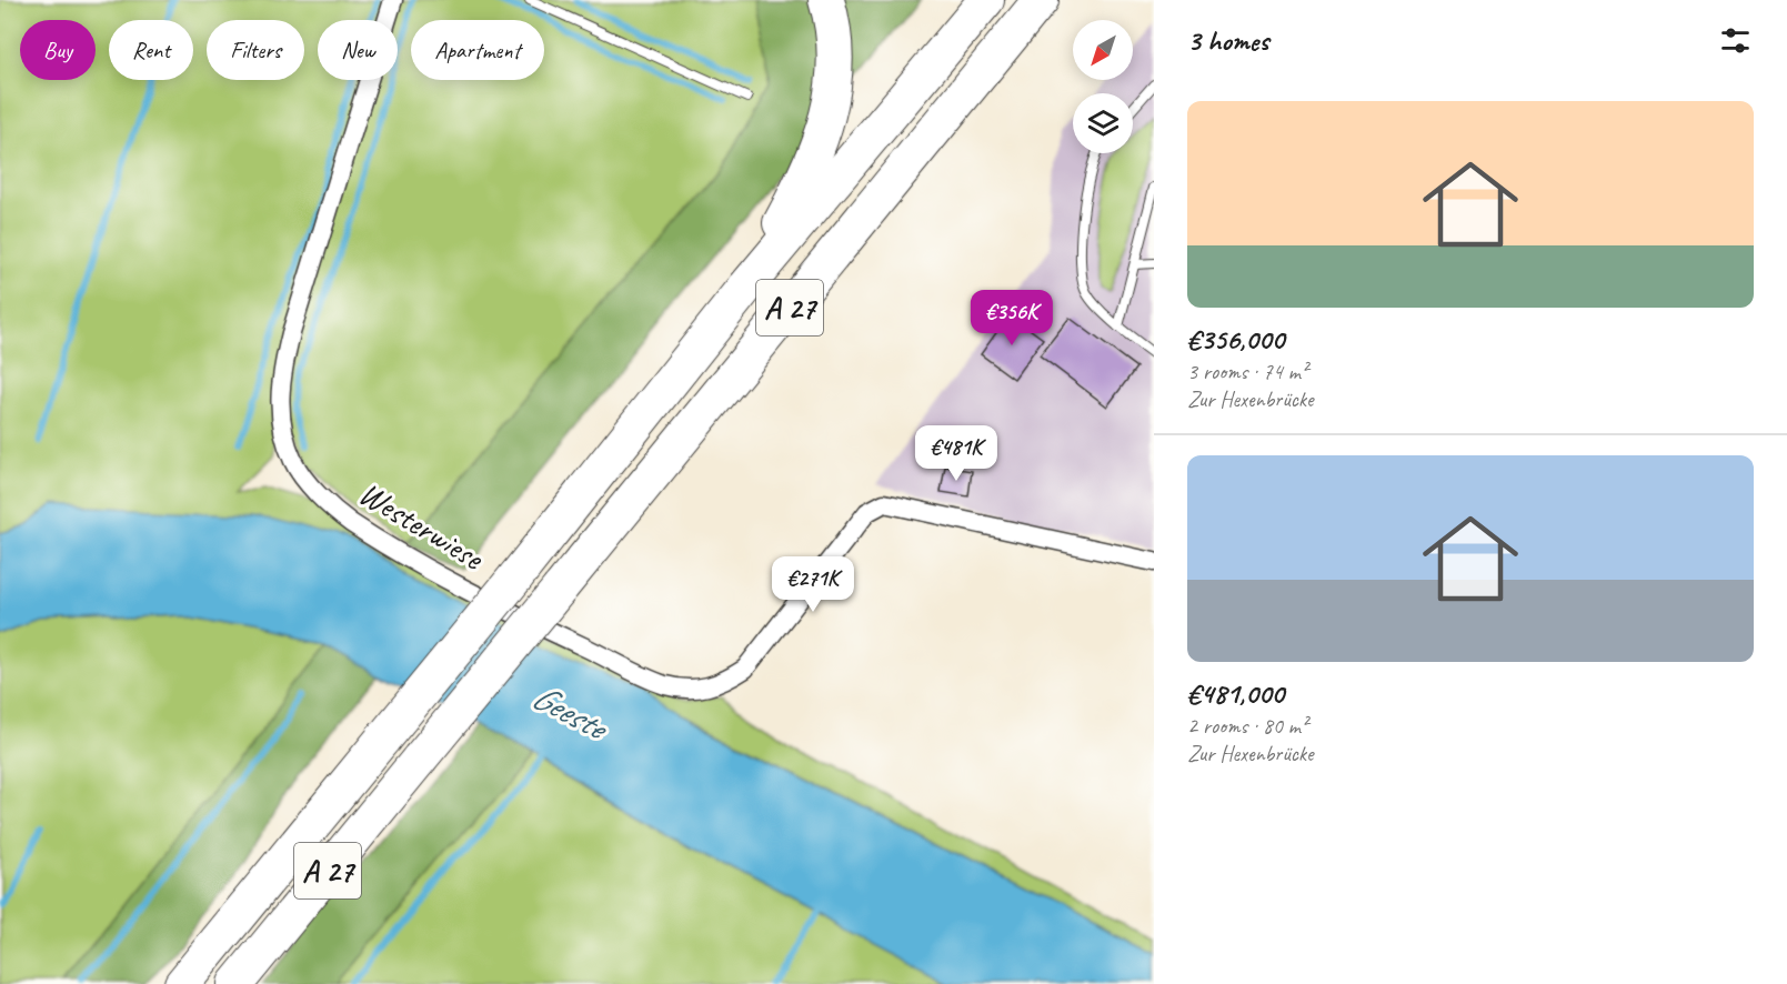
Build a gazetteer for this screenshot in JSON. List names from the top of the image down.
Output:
{
  "streets": {
    "highway": ["A 27"],
    "street": ["Westerwiese"]
  },
  "water": ["Geeste"],
  "north": "bottom left",
  "page": {
    "heading": "3 homes",
    "chip": [
      "Buy",
      "Rent",
      "Filters",
      "New",
      "Apartment"
    ],
    "list": [
      {
        "name": "€356,000",
        "note": "3 rooms · 74 m² · Zur Hexenbrücke"
      },
      {
        "name": "€481,000",
        "note": "2 rooms · 80 m² · Zur Hexenbrücke"
      }
    ],
    "price": ["€356K", "€481K", "€271K"]
  }
}
